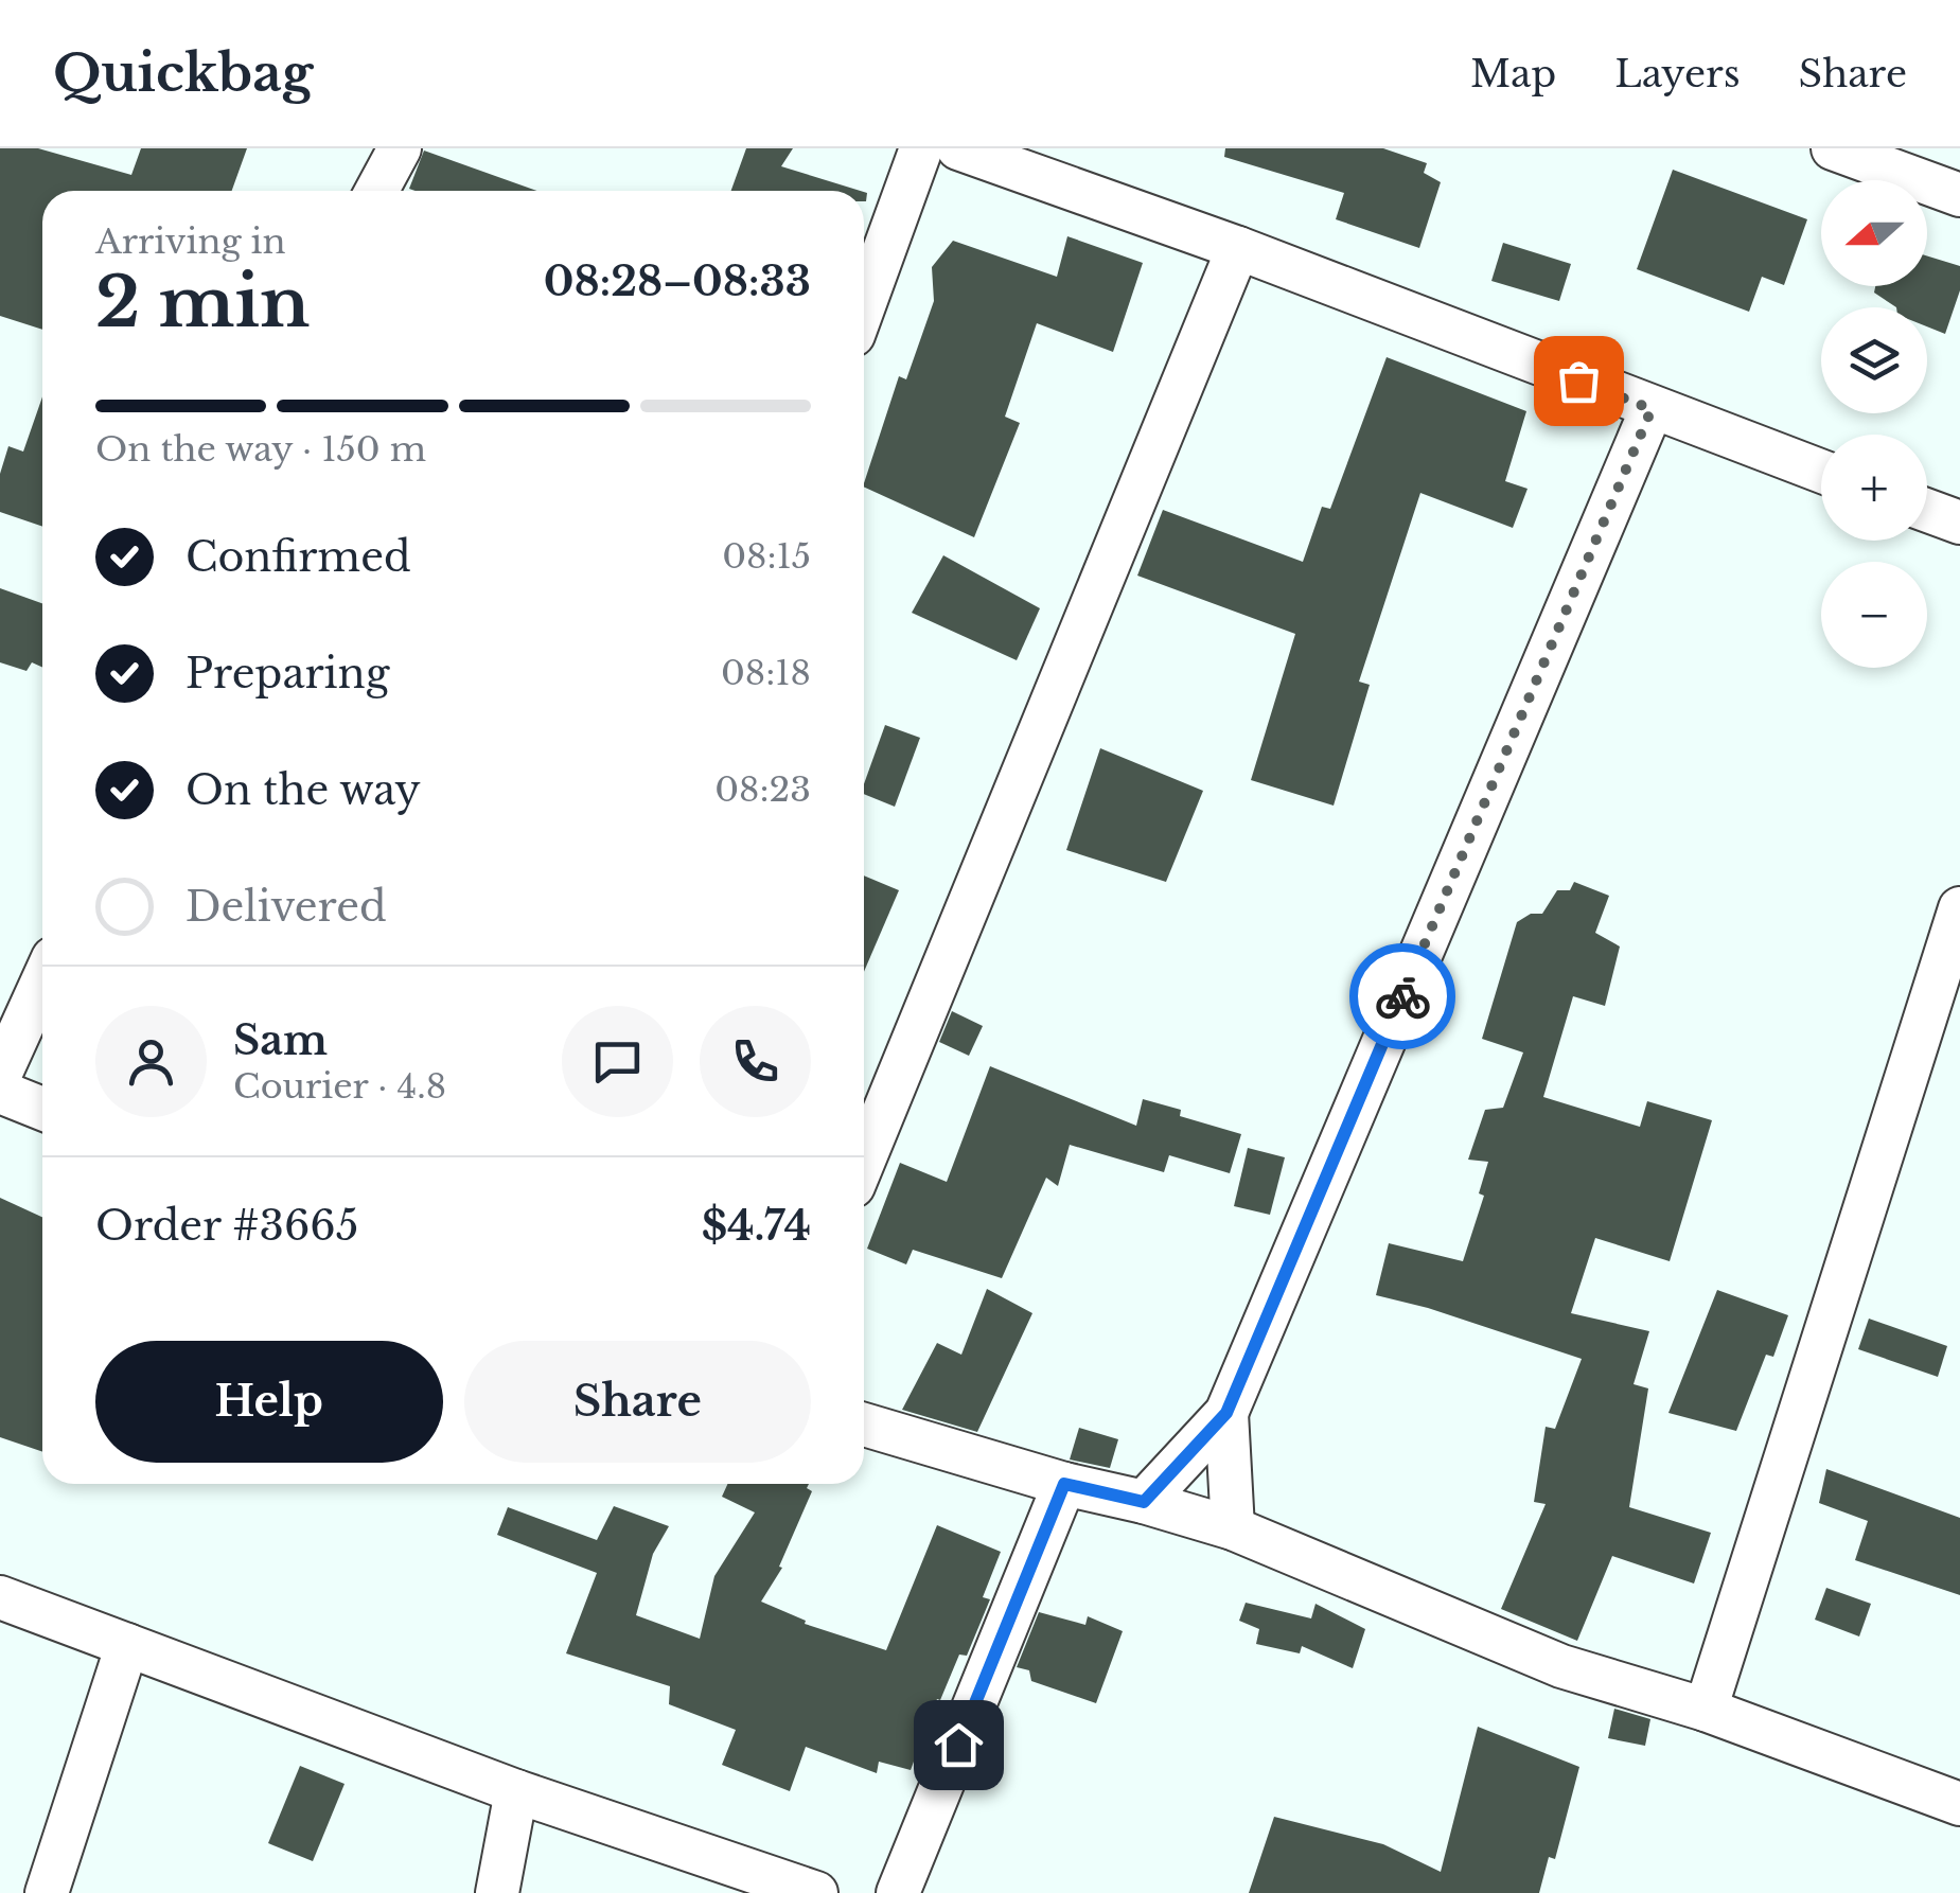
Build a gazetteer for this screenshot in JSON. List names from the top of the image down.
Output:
{
  "north": "left",
  "page": {
    "header": "Quickbag",
    "nav": ["Map", "Layers", "Share"],
    "map_buttons": ["+", "−"],
    "heading": ["2 min", "Arriving in", "08:28–08:33"],
    "panel": [
      "Sam",
      "Courier · 4.8",
      "Order #3665",
      "$4.74"
    ],
    "bar": "On the way · 150 m",
    "list": [
      ["Confirmed", "08:15"],
      ["Preparing", "08:18"],
      ["On the way", "08:23"],
      "Delivered"
    ],
    "buttons": ["Help", "Share"]
  }
}
